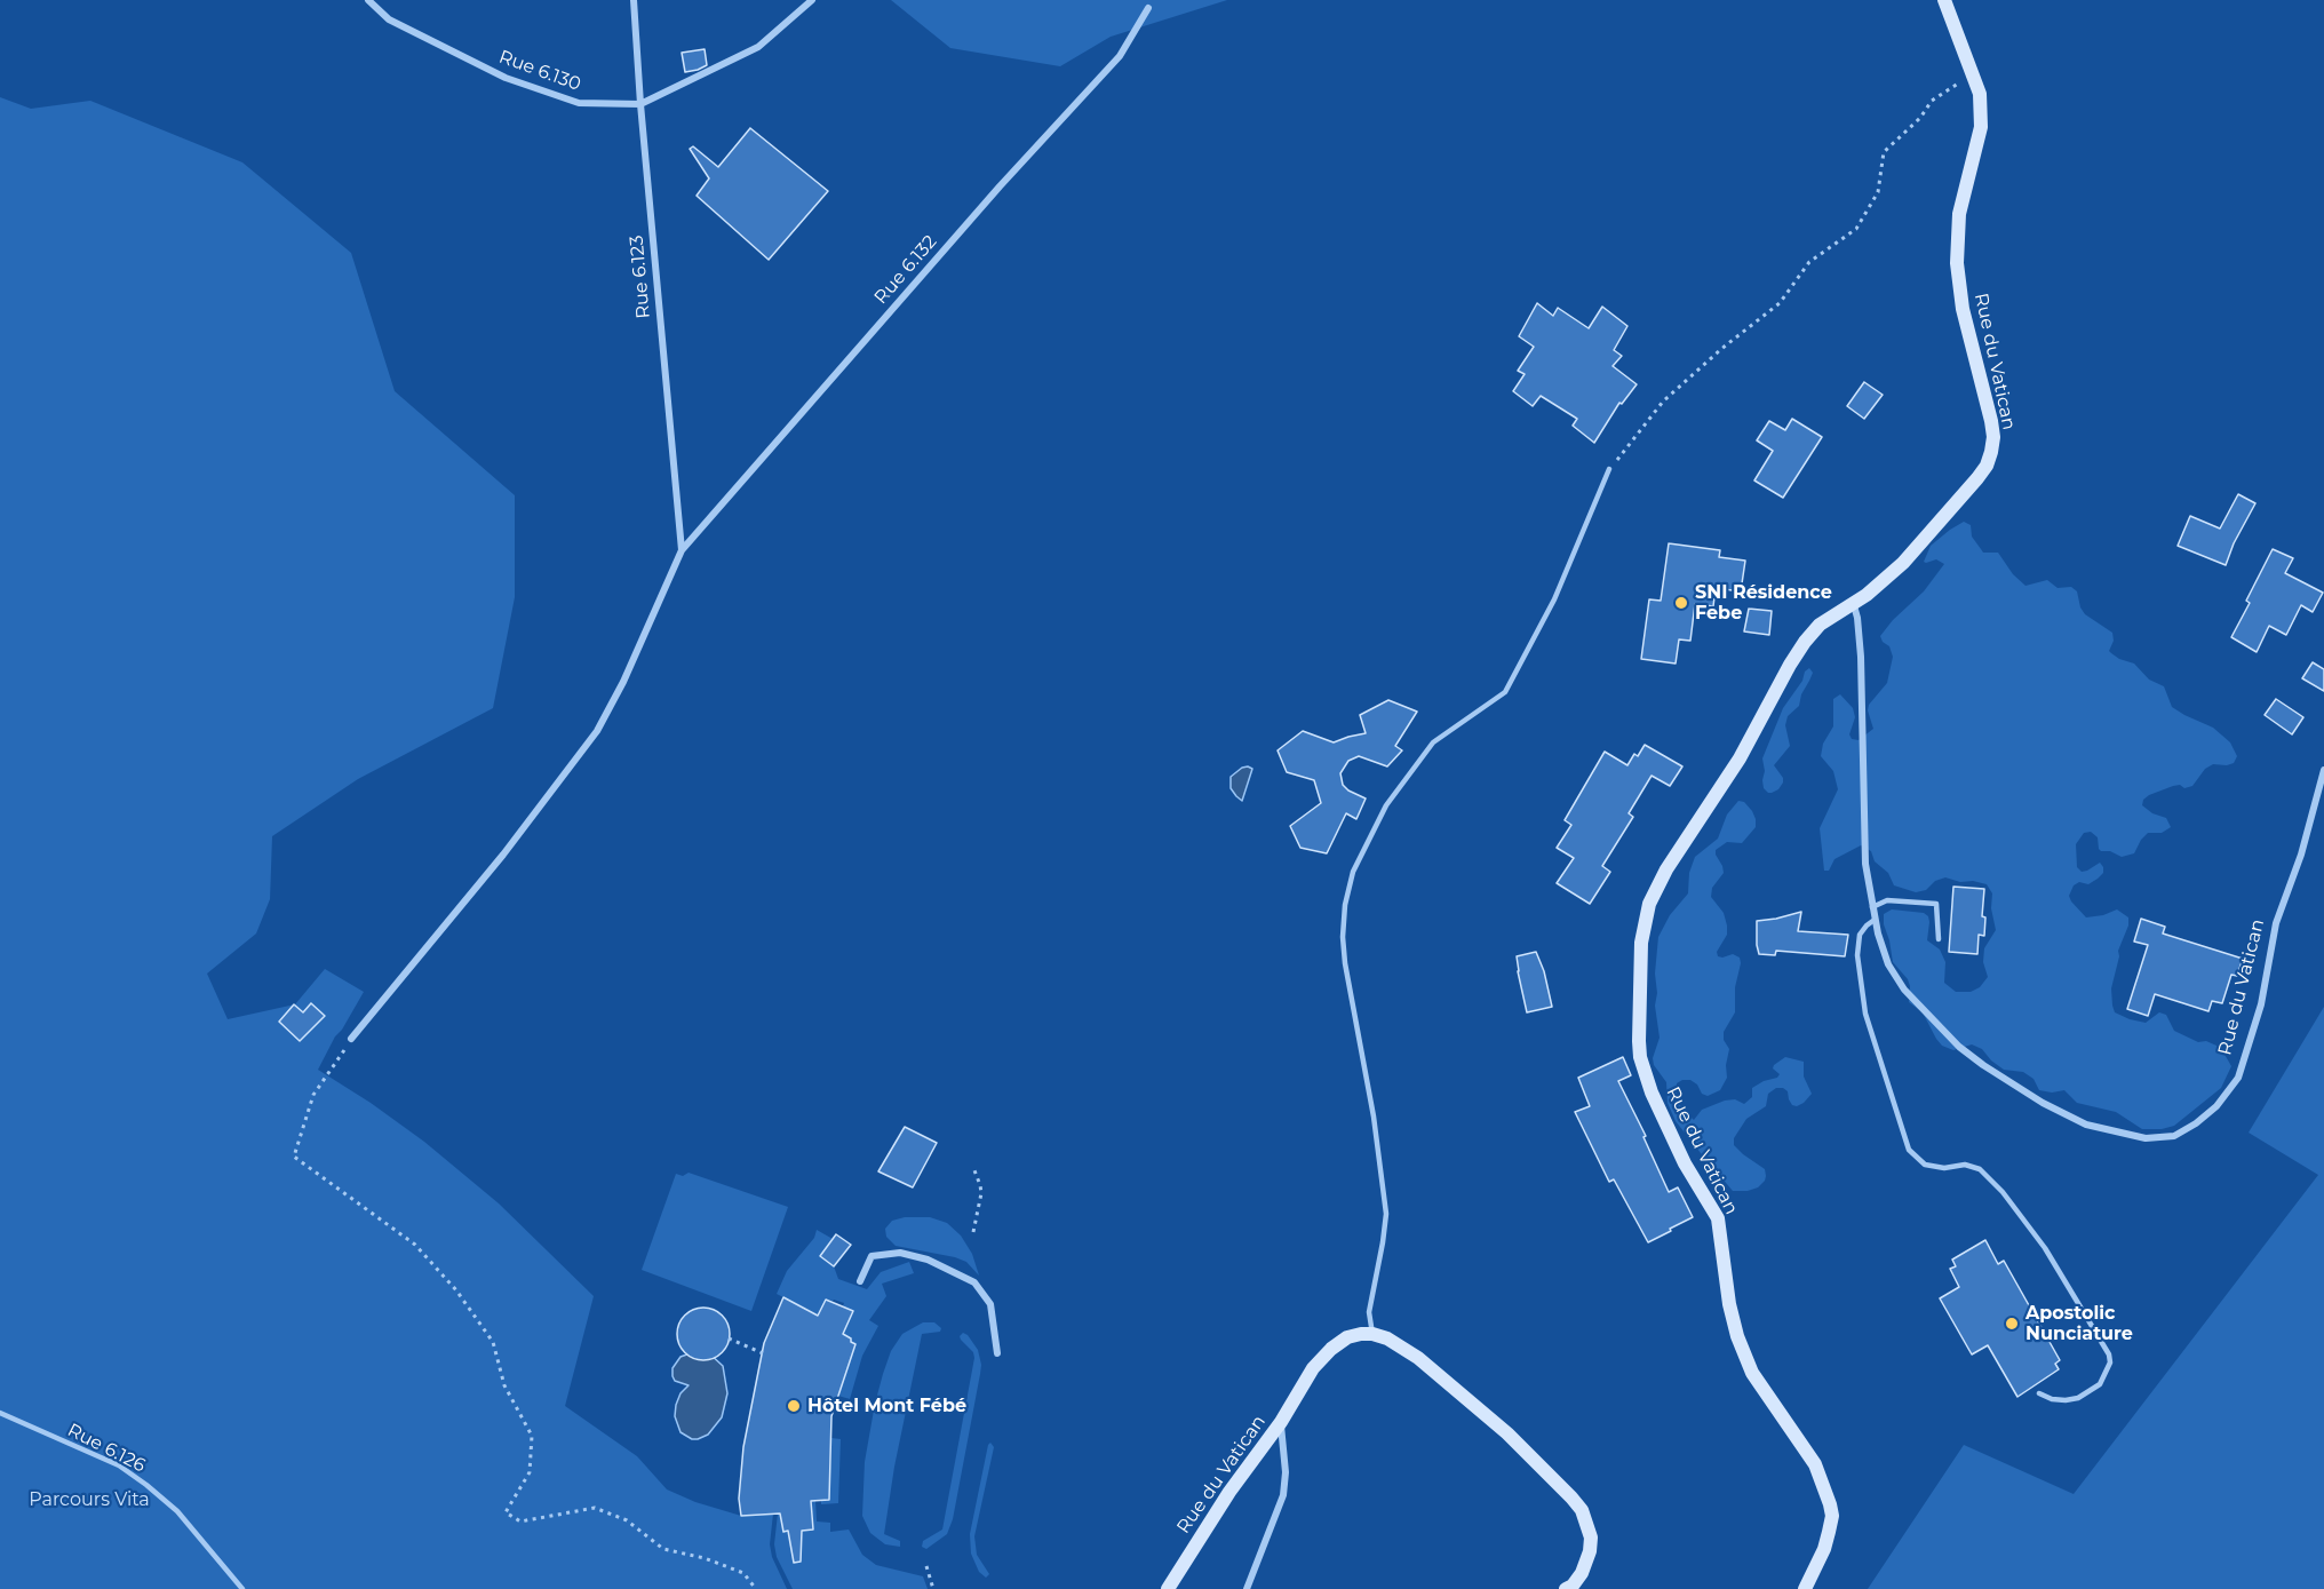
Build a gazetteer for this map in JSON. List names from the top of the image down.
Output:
{
  "streets": {
    "street": [
      "Rue 6.130",
      "Rue 6.132",
      "Rue 6.123",
      "Rue du Vatican"
    ],
    "lane": ["Rue 6.126"]
  },
  "crossings": [
    ["Rue 6.130", "Rue 6.123"],
    ["Rue 6.132", "Rue 6.123"]
  ],
  "parks": ["Parcours Vita"],
  "places": ["SNI Résidence Febe", "Apostolic Nunciature", "Hôtel Mont Fébé"]
}
